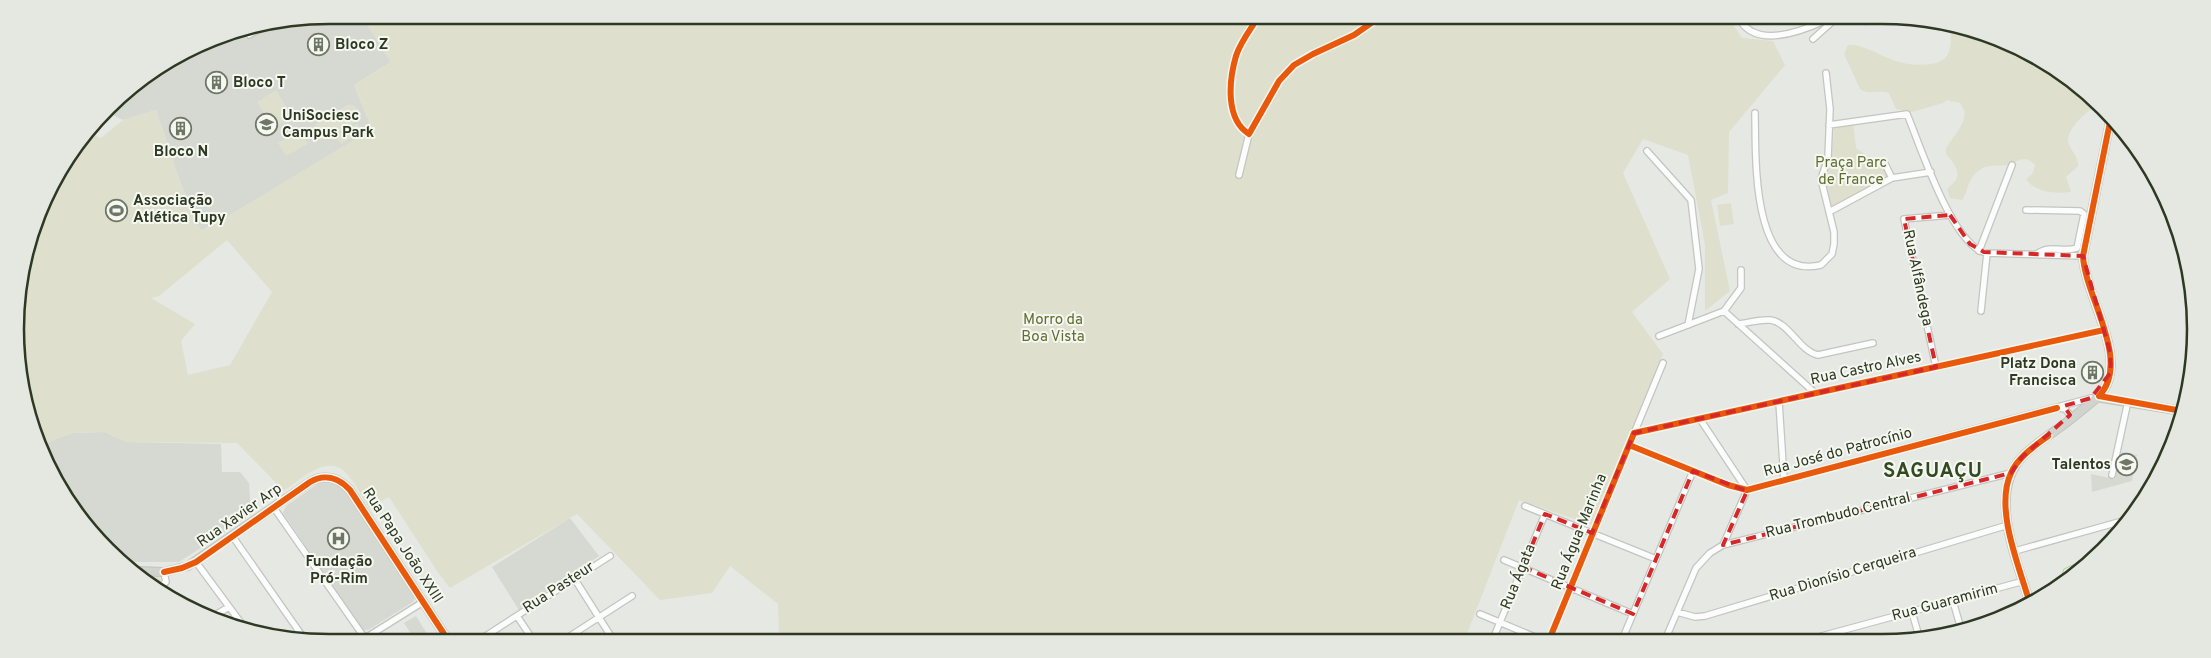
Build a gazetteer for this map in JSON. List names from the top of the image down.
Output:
{
  "streets": {
    "main road": ["Rua Xavier Arp", "Rua Papa João XXIII"],
    "street": [
      "Rua Alfândega",
      "Rua Castro Alves",
      "Rua José do Patrocínio",
      "Rua Trombudo Central",
      "Rua Água-Marinha",
      "Rua Dionísio Cerqueira",
      "Rua Ágata",
      "Rua Pasteur",
      "Rua Guaramirim"
    ]
  },
  "crossings": [
    ["Rua Alfândega", "Rua Castro Alves"],
    ["Rua Castro Alves", "Rua Água-Marinha"],
    ["Rua José do Patrocínio", "Rua Água-Marinha"],
    ["Rua Xavier Arp", "Rua Papa João XXIII"]
  ],
  "districts": ["SAGUAÇU"],
  "parks": ["Praça Parc de France", "Morro da Boa Vista"],
  "places": {
    "building": [
      "Bloco Z",
      "Bloco T",
      "Bloco N",
      "Platz Dona Francisca"
    ],
    "school or university": ["UniSociesc Campus Park", "Talentos"],
    "sports": ["Associação Atlética Tupy"],
    "hospital": ["Fundação Pró-Rim"]
  }
}
